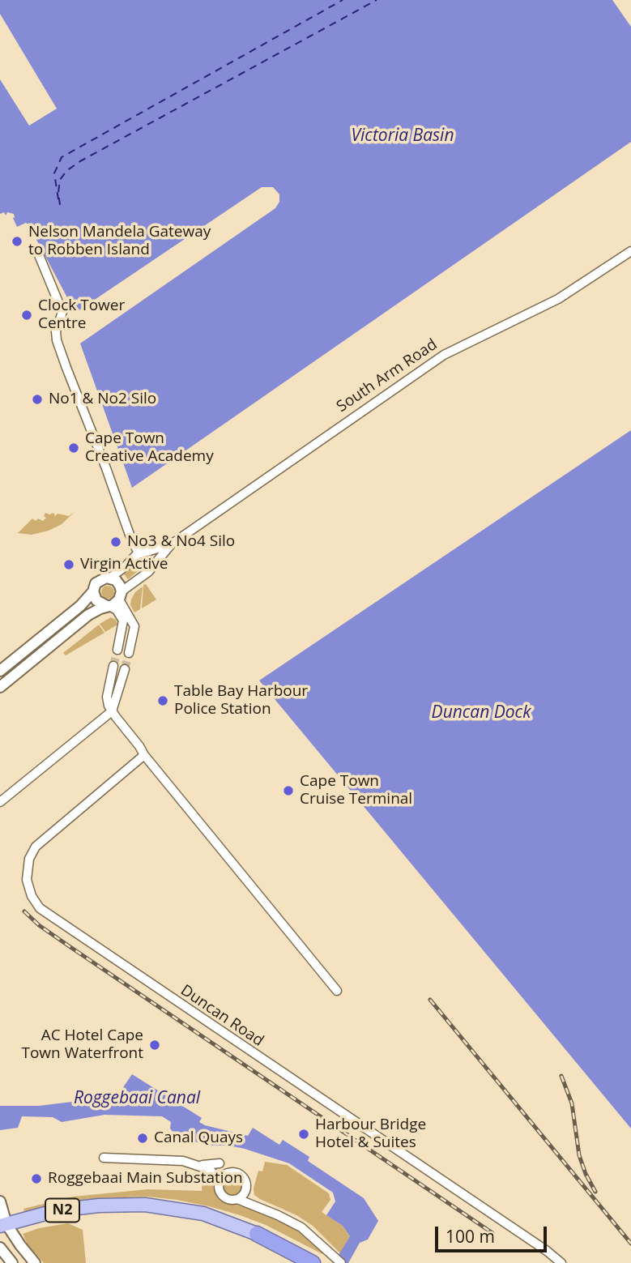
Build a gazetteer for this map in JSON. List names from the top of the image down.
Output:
{
  "streets": {
    "highway": ["N2"],
    "street": ["South Arm Road", "Duncan Road"]
  },
  "water": ["Victoria Basin", "Duncan Dock", "Roggebaai Canal"],
  "places": [
    "Nelson Mandela Gateway to Robben Island",
    "Clock Tower Centre",
    "No1 & No2 Silo",
    "Cape Town Creative Academy",
    "No3 & No4 Silo",
    "Virgin Active",
    "Table Bay Harbour Police Station",
    "Cape Town Cruise Terminal",
    "AC Hotel Cape Town Waterfront",
    "Harbour Bridge Hotel & Suites",
    "Canal Quays",
    "Roggebaai Main Substation"
  ],
  "scale_bar": "100 m"
}
